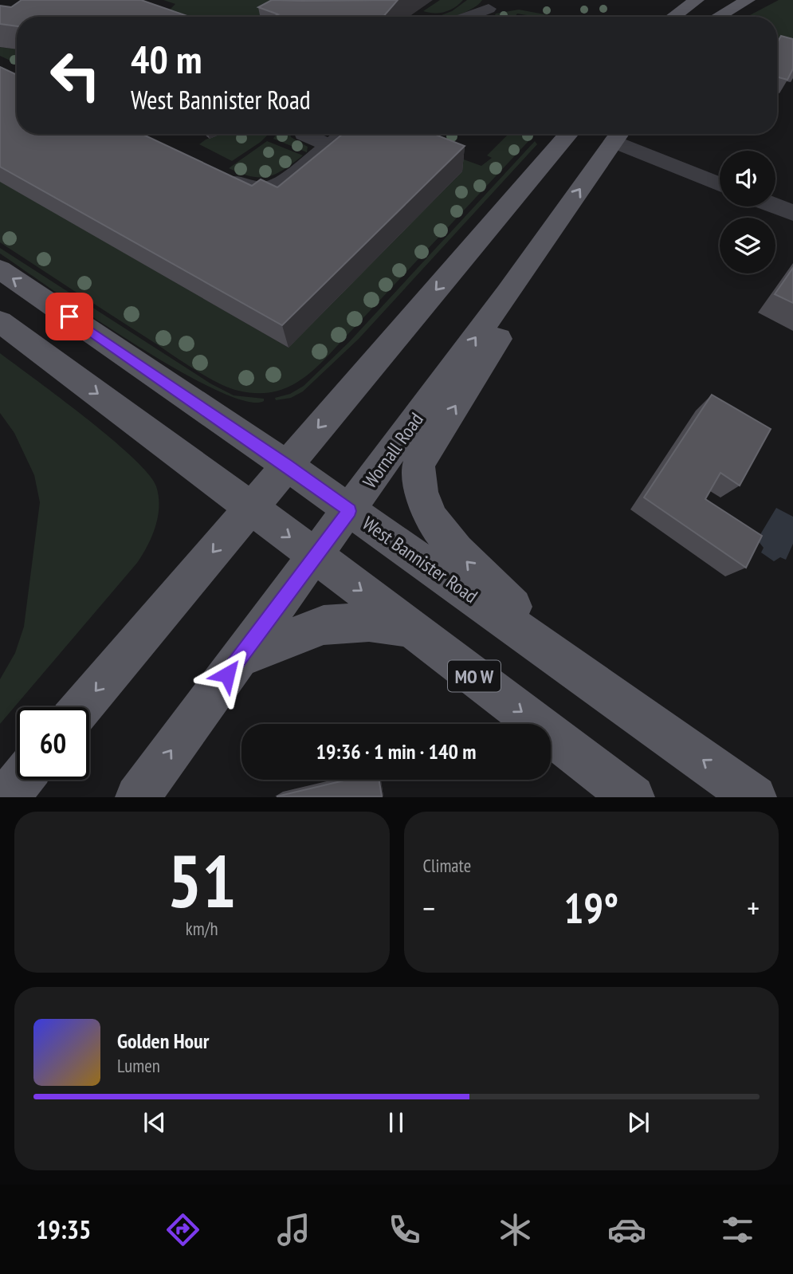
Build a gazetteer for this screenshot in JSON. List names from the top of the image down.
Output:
{
  "streets": {
    "main road": ["Wornall Road", "West Bannister Road", "MO W"]
  },
  "crossings": [
    ["Wornall Road", "West Bannister Road"],
    ["Wornall Road", "MO W"]
  ],
  "page": {
    "turn": ["40 m", "West Bannister Road"],
    "limit": "60",
    "trip": "19:36 · 1 min · 140 m",
    "tile": [
      ["51", "km/h"],
      "Climate"
    ],
    "heat": ["−", "19°", "+"],
    "song": ["Golden Hour", "Lumen"],
    "tabs": "19:35"
  }
}
